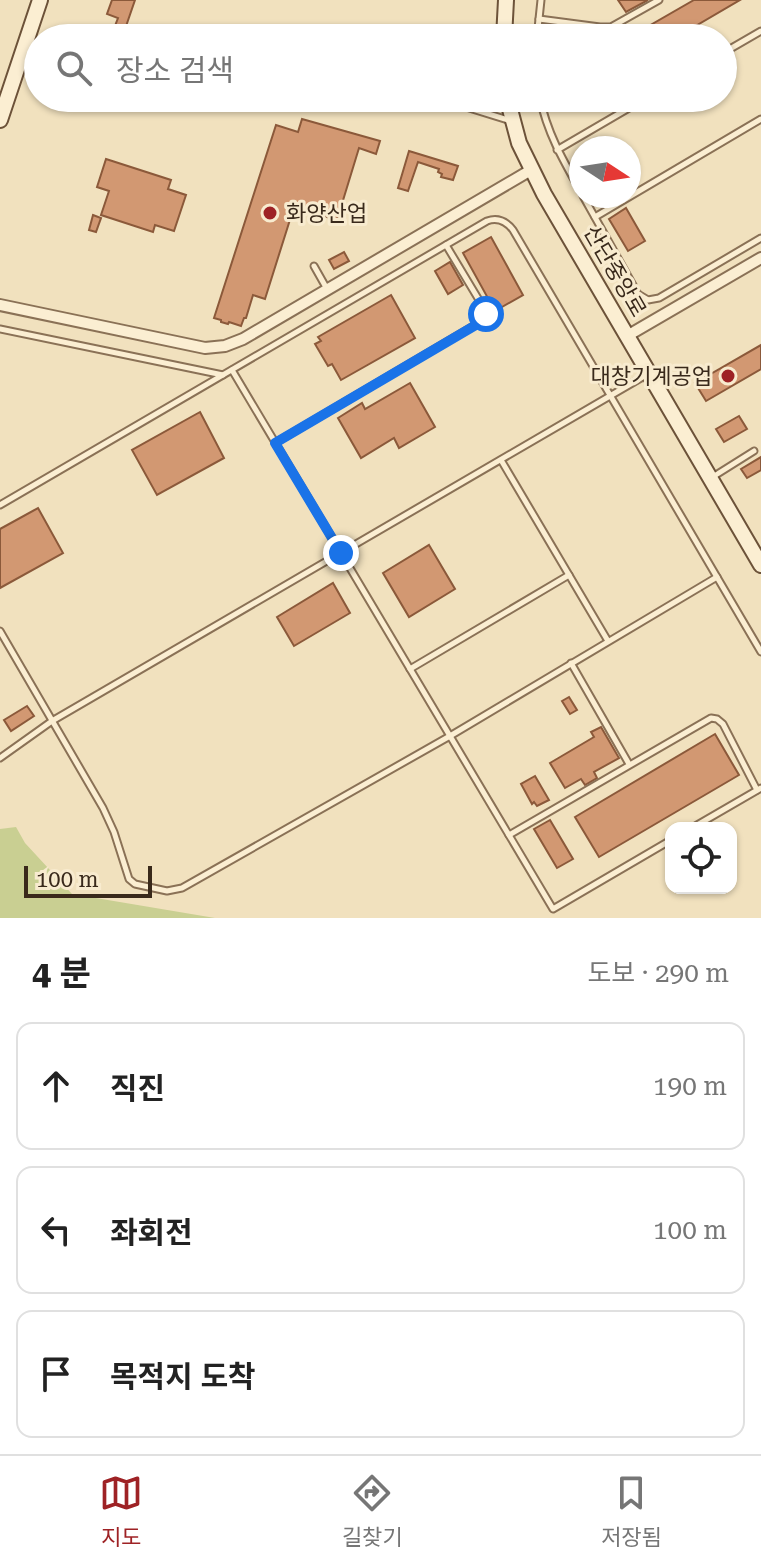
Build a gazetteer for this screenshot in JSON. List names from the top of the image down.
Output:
{
  "streets": {
    "street": ["산단중앙로"]
  },
  "places": ["화양산업", "대창기계공업"],
  "scale_bar": "100 m",
  "north": "right",
  "page": {
    "search": "장소 검색",
    "scale": "100 m",
    "heading": ["4 분", "도보 · 290 m"],
    "list": [
      ["직진", "190 m"],
      ["좌회전", "100 m"],
      "목적지 도착"
    ],
    "nav": ["지도", "길찾기", "저장됨"]
  }
}
